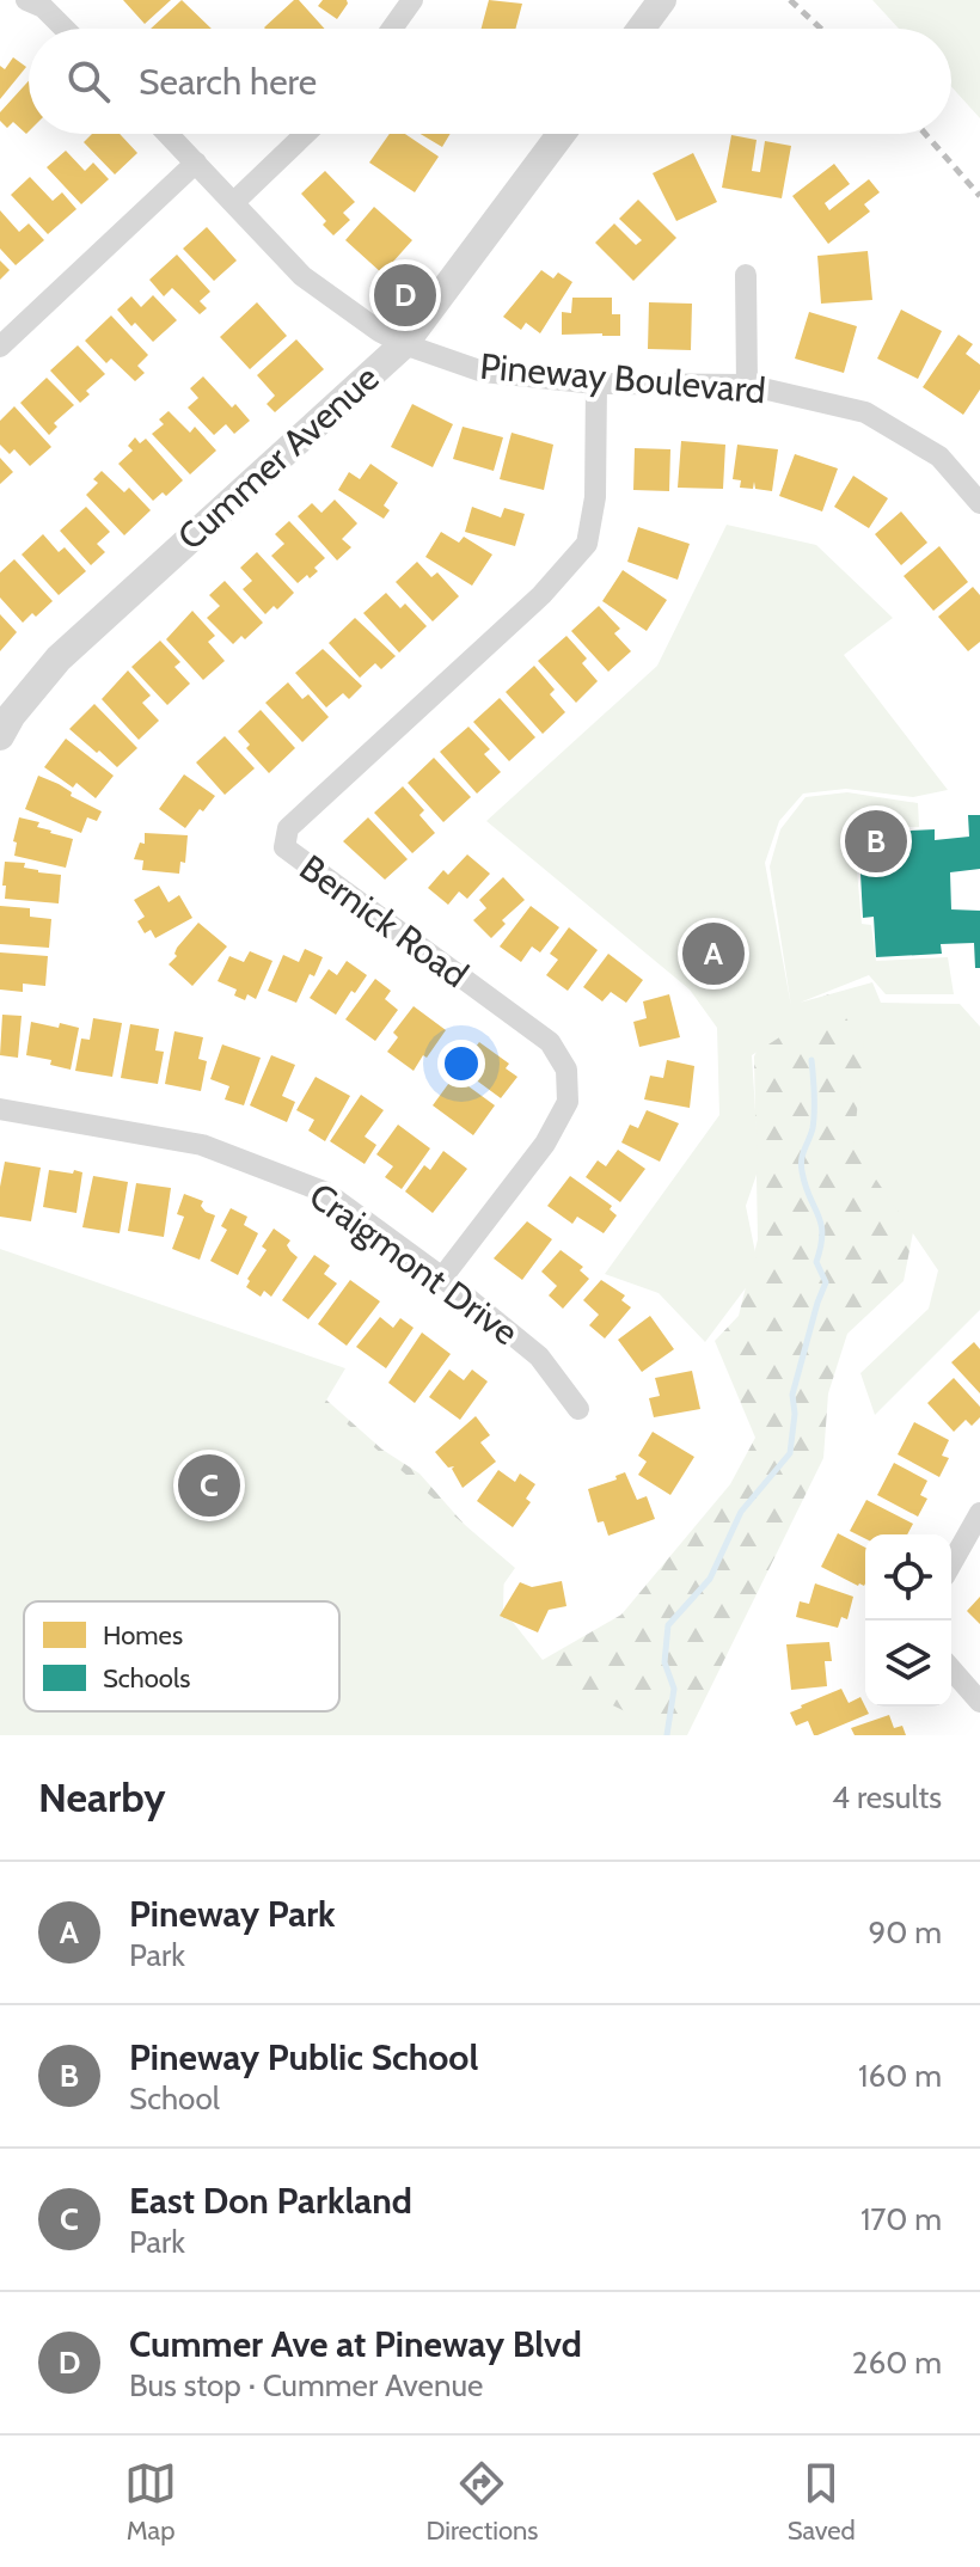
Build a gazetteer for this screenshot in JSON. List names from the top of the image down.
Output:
{
  "streets": {
    "street": [
      "Pineway Boulevard",
      "Cummer Avenue",
      "Bernick Road",
      "Craigmont Drive"
    ]
  },
  "crossings": [
    ["Pineway Boulevard", "Cummer Avenue"],
    ["Pineway Boulevard", "Bernick Road"],
    ["Bernick Road", "Craigmont Drive"]
  ],
  "legend": ["Homes", "Schools"],
  "page": {
    "search": "Search here",
    "pins": [
      "D",
      "B",
      "A",
      "C"
    ],
    "heading": ["Nearby", "4 results"],
    "list": [
      {
        "mark": "A",
        "name": "Pineway Park",
        "note": "Park",
        "value": "90 m"
      },
      {
        "mark": "B",
        "name": "Pineway Public School",
        "note": "School",
        "value": "160 m"
      },
      {
        "mark": "C",
        "name": "East Don Parkland",
        "note": "Park",
        "value": "170 m"
      },
      {
        "mark": "D",
        "name": "Cummer Ave at Pineway Blvd",
        "note": "Bus stop · Cummer Avenue",
        "value": "260 m"
      }
    ],
    "nav": ["Map", "Directions", "Saved"]
  }
}
